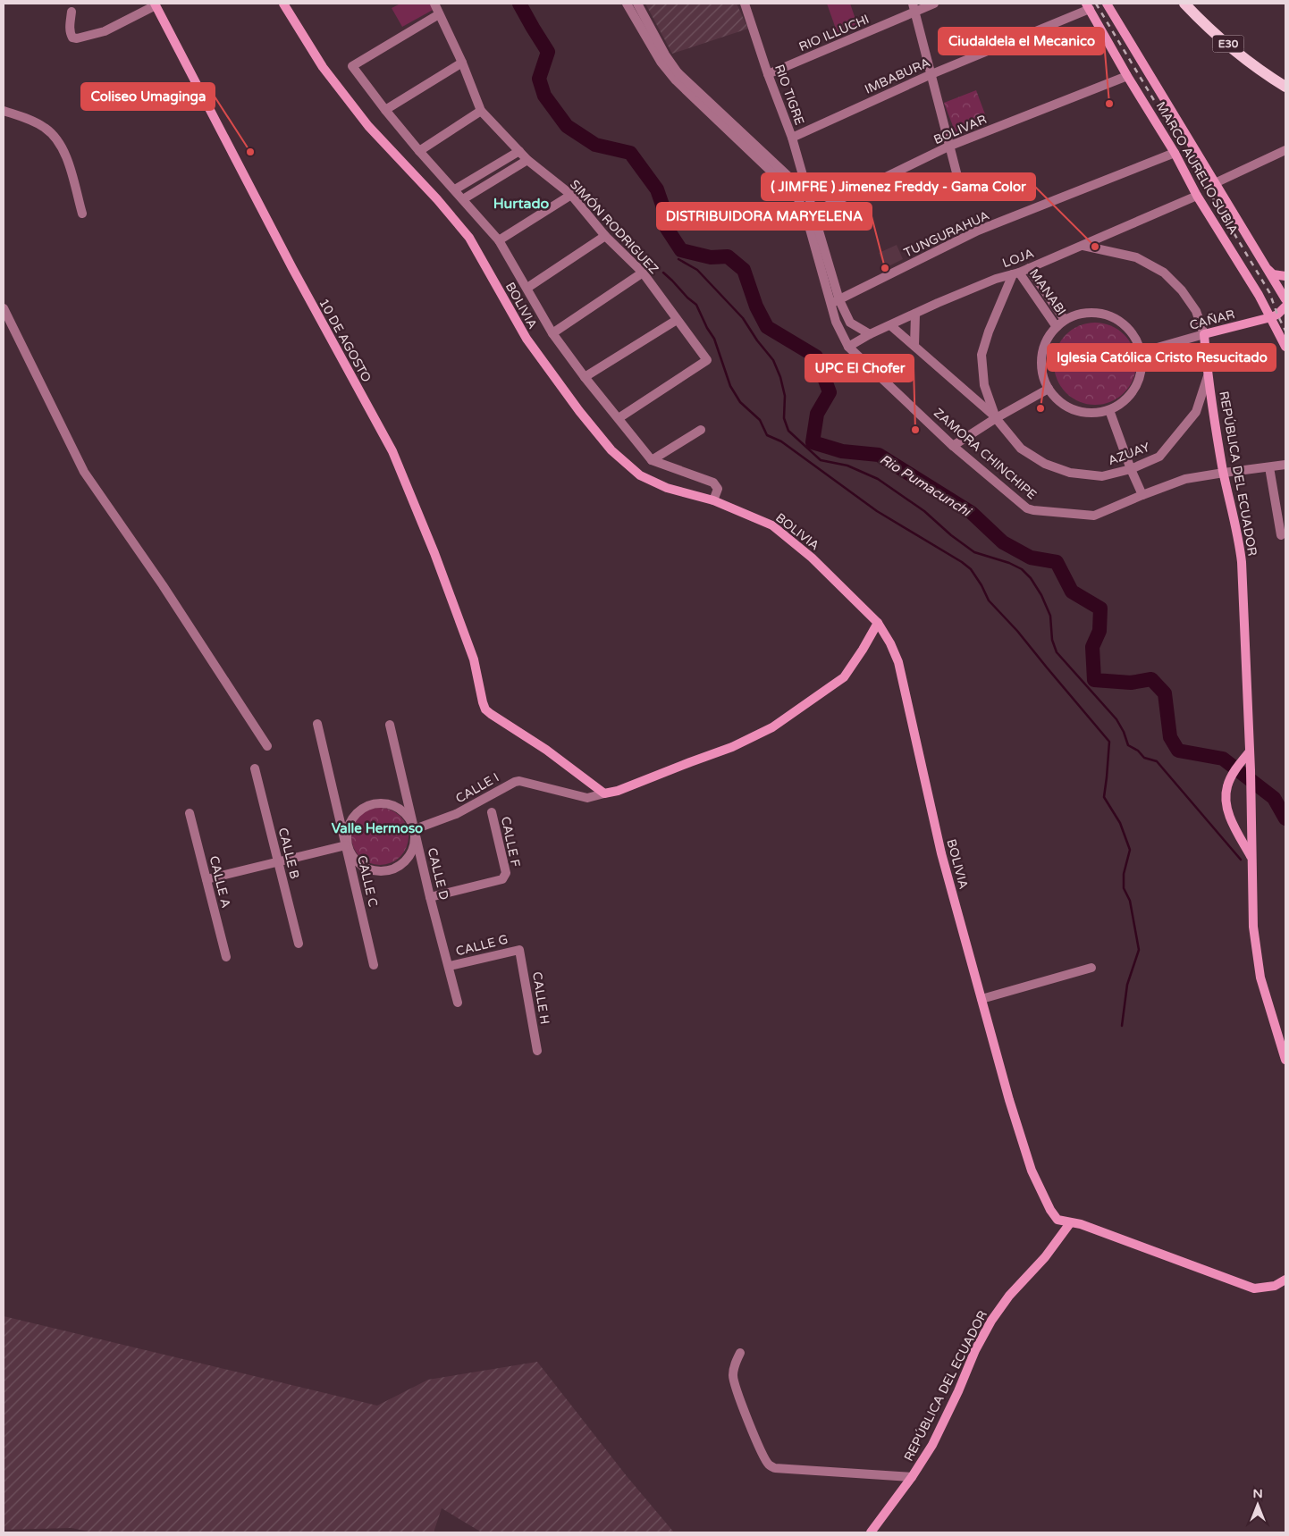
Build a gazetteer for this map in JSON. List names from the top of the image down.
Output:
{
  "streets": {
    "main road": ["E30"],
    "street": [
      "RIO ILLUCHI",
      "IMBABURA",
      "RIO TIGRE",
      "BOLIVAR",
      "MARCO AURELIO SUBIA",
      "SIMÓN RODRIGUEZ",
      "TUNGURAHUA",
      "LOJA",
      "MANABI",
      "BOLIVIA",
      "CAÑAR",
      "10 DE AGOSTO",
      "ZAMORA CHINCHIPE",
      "AZUAY",
      "REPÚBLICA DEL ECUADOR",
      "CALLE I",
      "CALLE F",
      "CALLE B",
      "CALLE D",
      "CALLE C",
      "CALLE A",
      "CALLE G",
      "CALLE H"
    ]
  },
  "crossings": [
    ["RIO ILLUCHI", "RIO TIGRE"],
    ["IMBABURA", "RIO TIGRE"],
    ["IMBABURA", "MARCO AURELIO SUBIA"],
    ["RIO TIGRE", "BOLIVAR"],
    ["BOLIVAR", "MARCO AURELIO SUBIA"],
    ["MARCO AURELIO SUBIA", "TUNGURAHUA"],
    ["MARCO AURELIO SUBIA", "LOJA"],
    ["MARCO AURELIO SUBIA", "CAÑAR"],
    ["TUNGURAHUA", "ZAMORA CHINCHIPE"],
    ["LOJA", "MANABI"],
    ["LOJA", "ZAMORA CHINCHIPE"],
    ["LOJA", "AZUAY"],
    ["MANABI", "CAÑAR"],
    ["MANABI", "AZUAY"],
    ["BOLIVIA", "REPÚBLICA DEL ECUADOR"],
    ["CAÑAR", "REPÚBLICA DEL ECUADOR"],
    ["10 DE AGOSTO", "CALLE I"],
    ["ZAMORA CHINCHIPE", "REPÚBLICA DEL ECUADOR"],
    ["AZUAY", "REPÚBLICA DEL ECUADOR"],
    ["CALLE I", "CALLE D"],
    ["CALLE I", "CALLE C"],
    ["CALLE F", "CALLE D"],
    ["CALLE D", "CALLE C"],
    ["CALLE D", "CALLE G"],
    ["CALLE G", "CALLE H"]
  ],
  "districts": ["Hurtado", "Valle Hermoso"],
  "water": ["Rio Pumacunchi"],
  "places": [
    "Ciudaldela el Mecanico",
    "Coliseo Umaginga",
    "( JIMFRE ) Jimenez Freddy - Gama Color",
    "DISTRIBUIDORA MARYELENA",
    "Iglesia Católica Cristo Resucitado",
    "UPC El Chofer"
  ],
  "north": "top"
}
